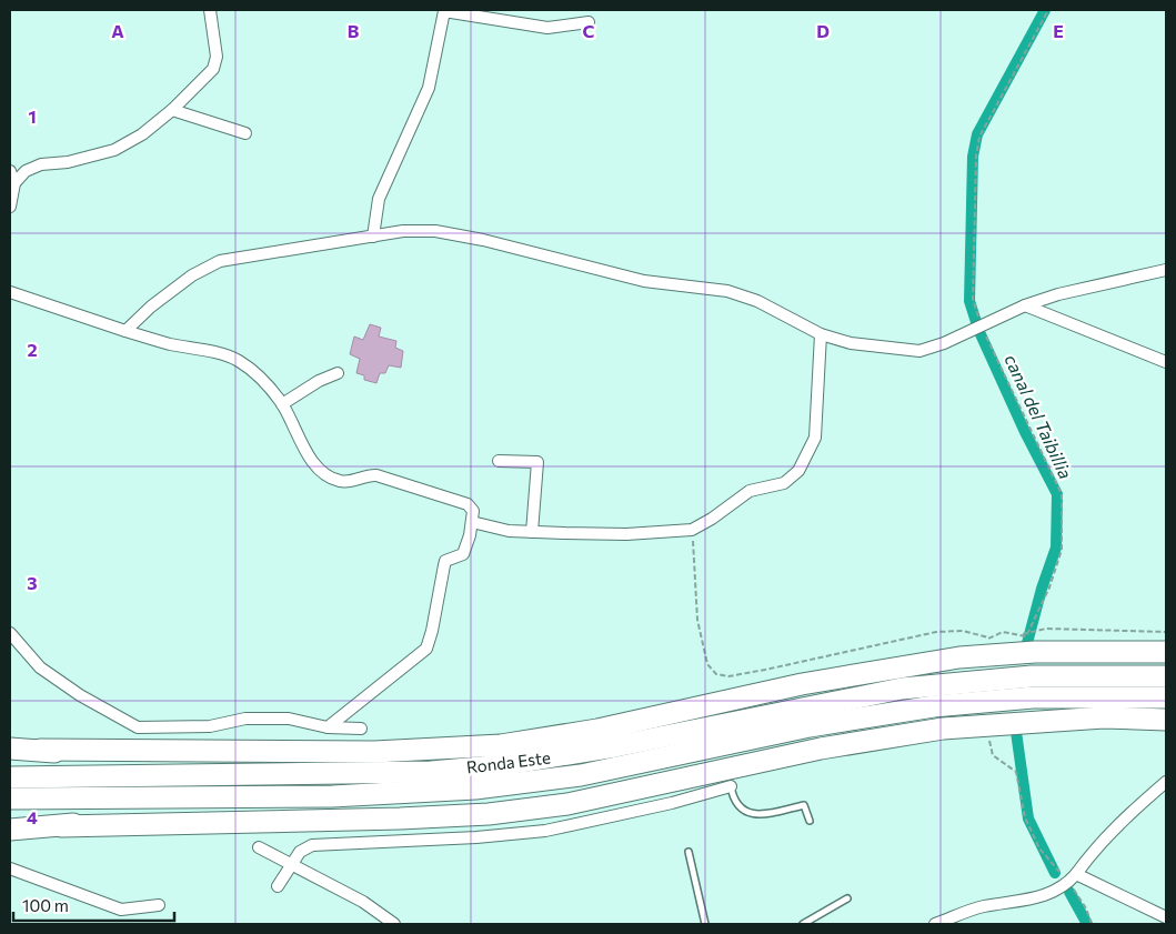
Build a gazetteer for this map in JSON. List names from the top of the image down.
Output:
{
  "streets": {
    "highway": ["Ronda Este"]
  },
  "water": ["canal del Taibillia"],
  "scale_bar": "100 m",
  "grid": {
    "columns": [
      "A",
      "B",
      "C",
      "D",
      "E"
    ],
    "rows": [
      "1",
      "2",
      "3",
      "4"
    ]
  }
}
